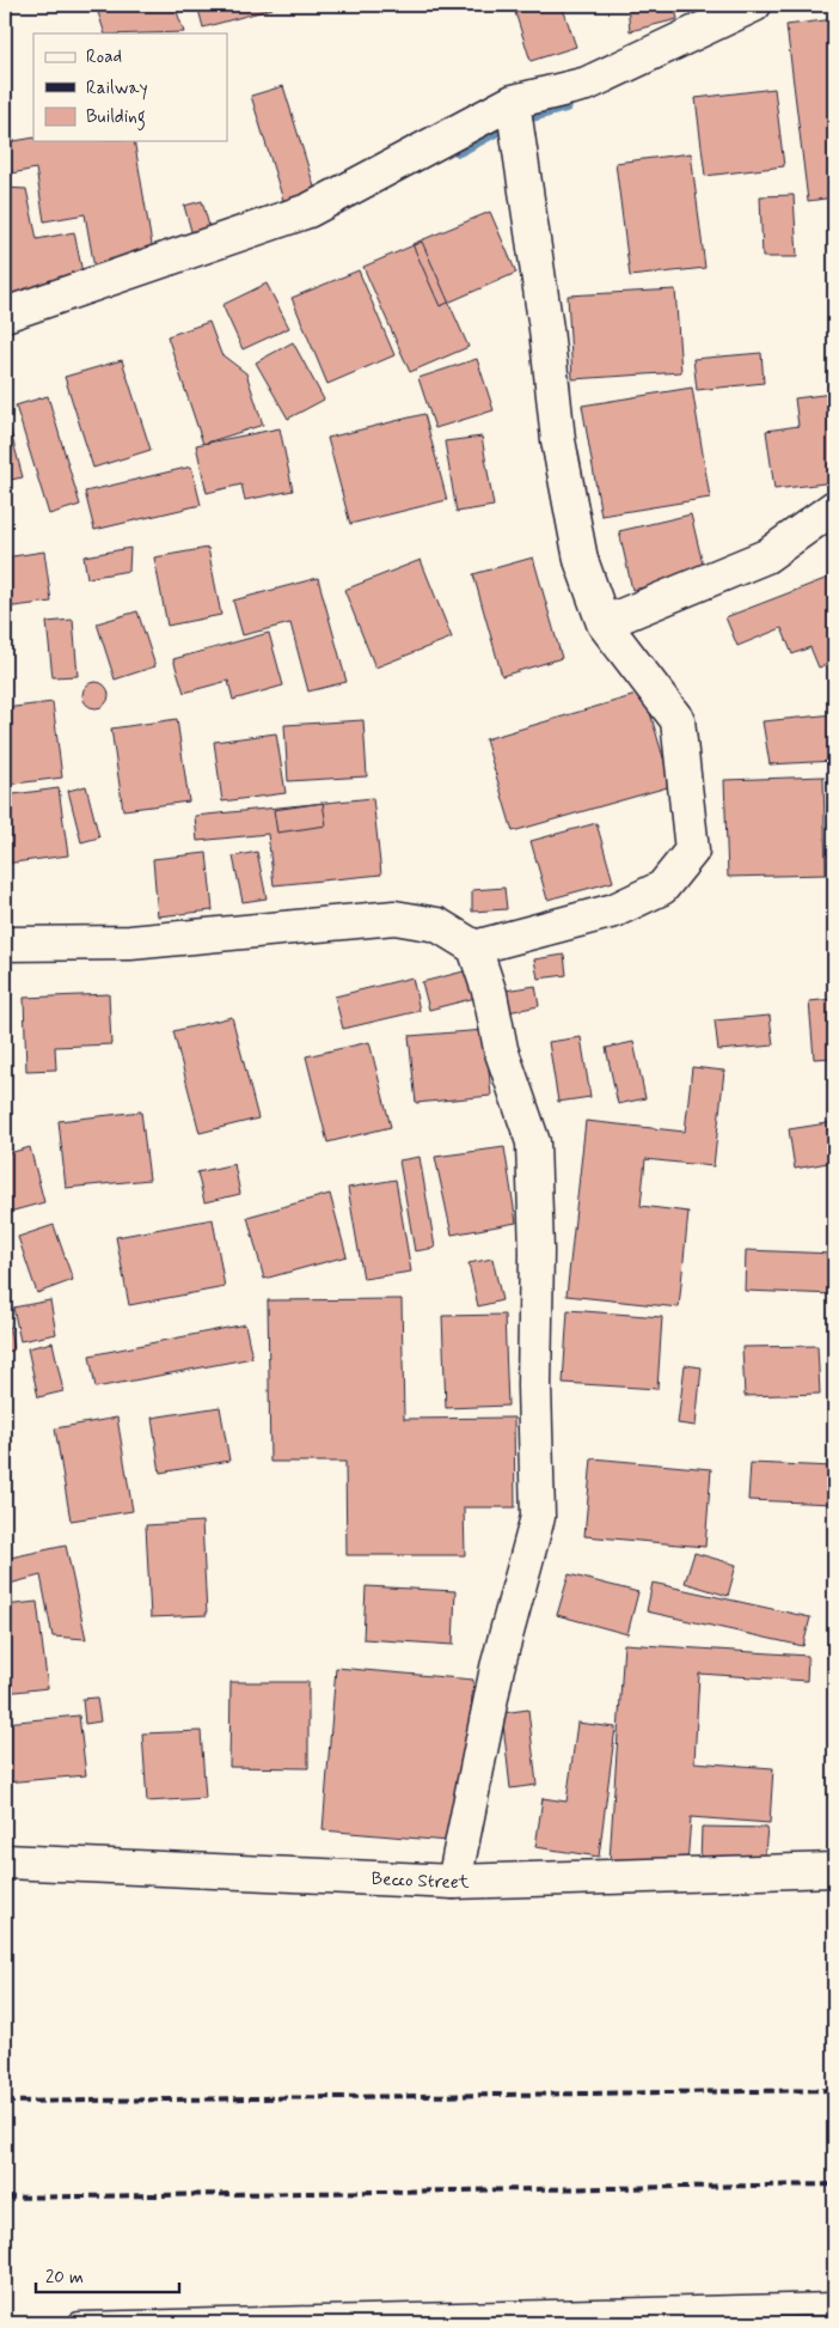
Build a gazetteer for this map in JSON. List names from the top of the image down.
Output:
{
  "streets": {
    "street": ["Becco Street"]
  },
  "legend": ["Road", "Railway", "Building"],
  "scale_bar": "20 m"
}
